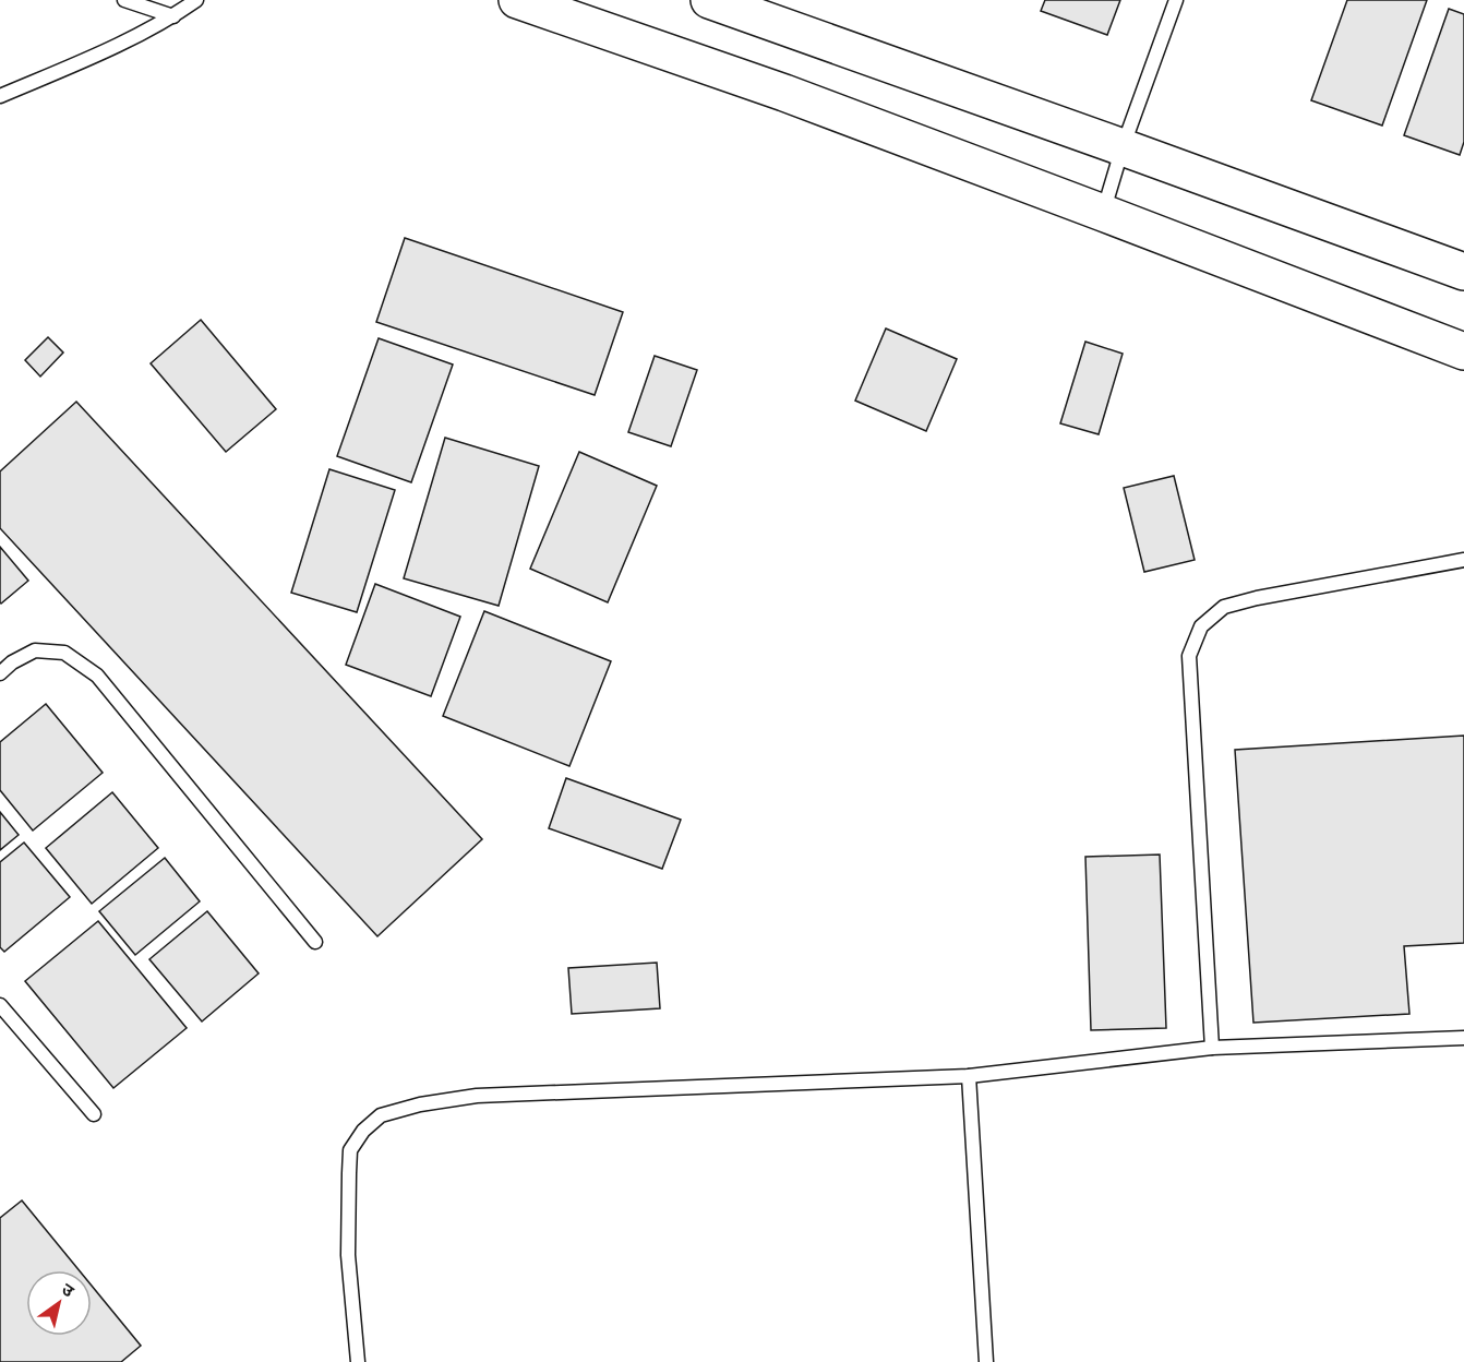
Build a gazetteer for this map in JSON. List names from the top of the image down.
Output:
{
  "north": "top right"
}
